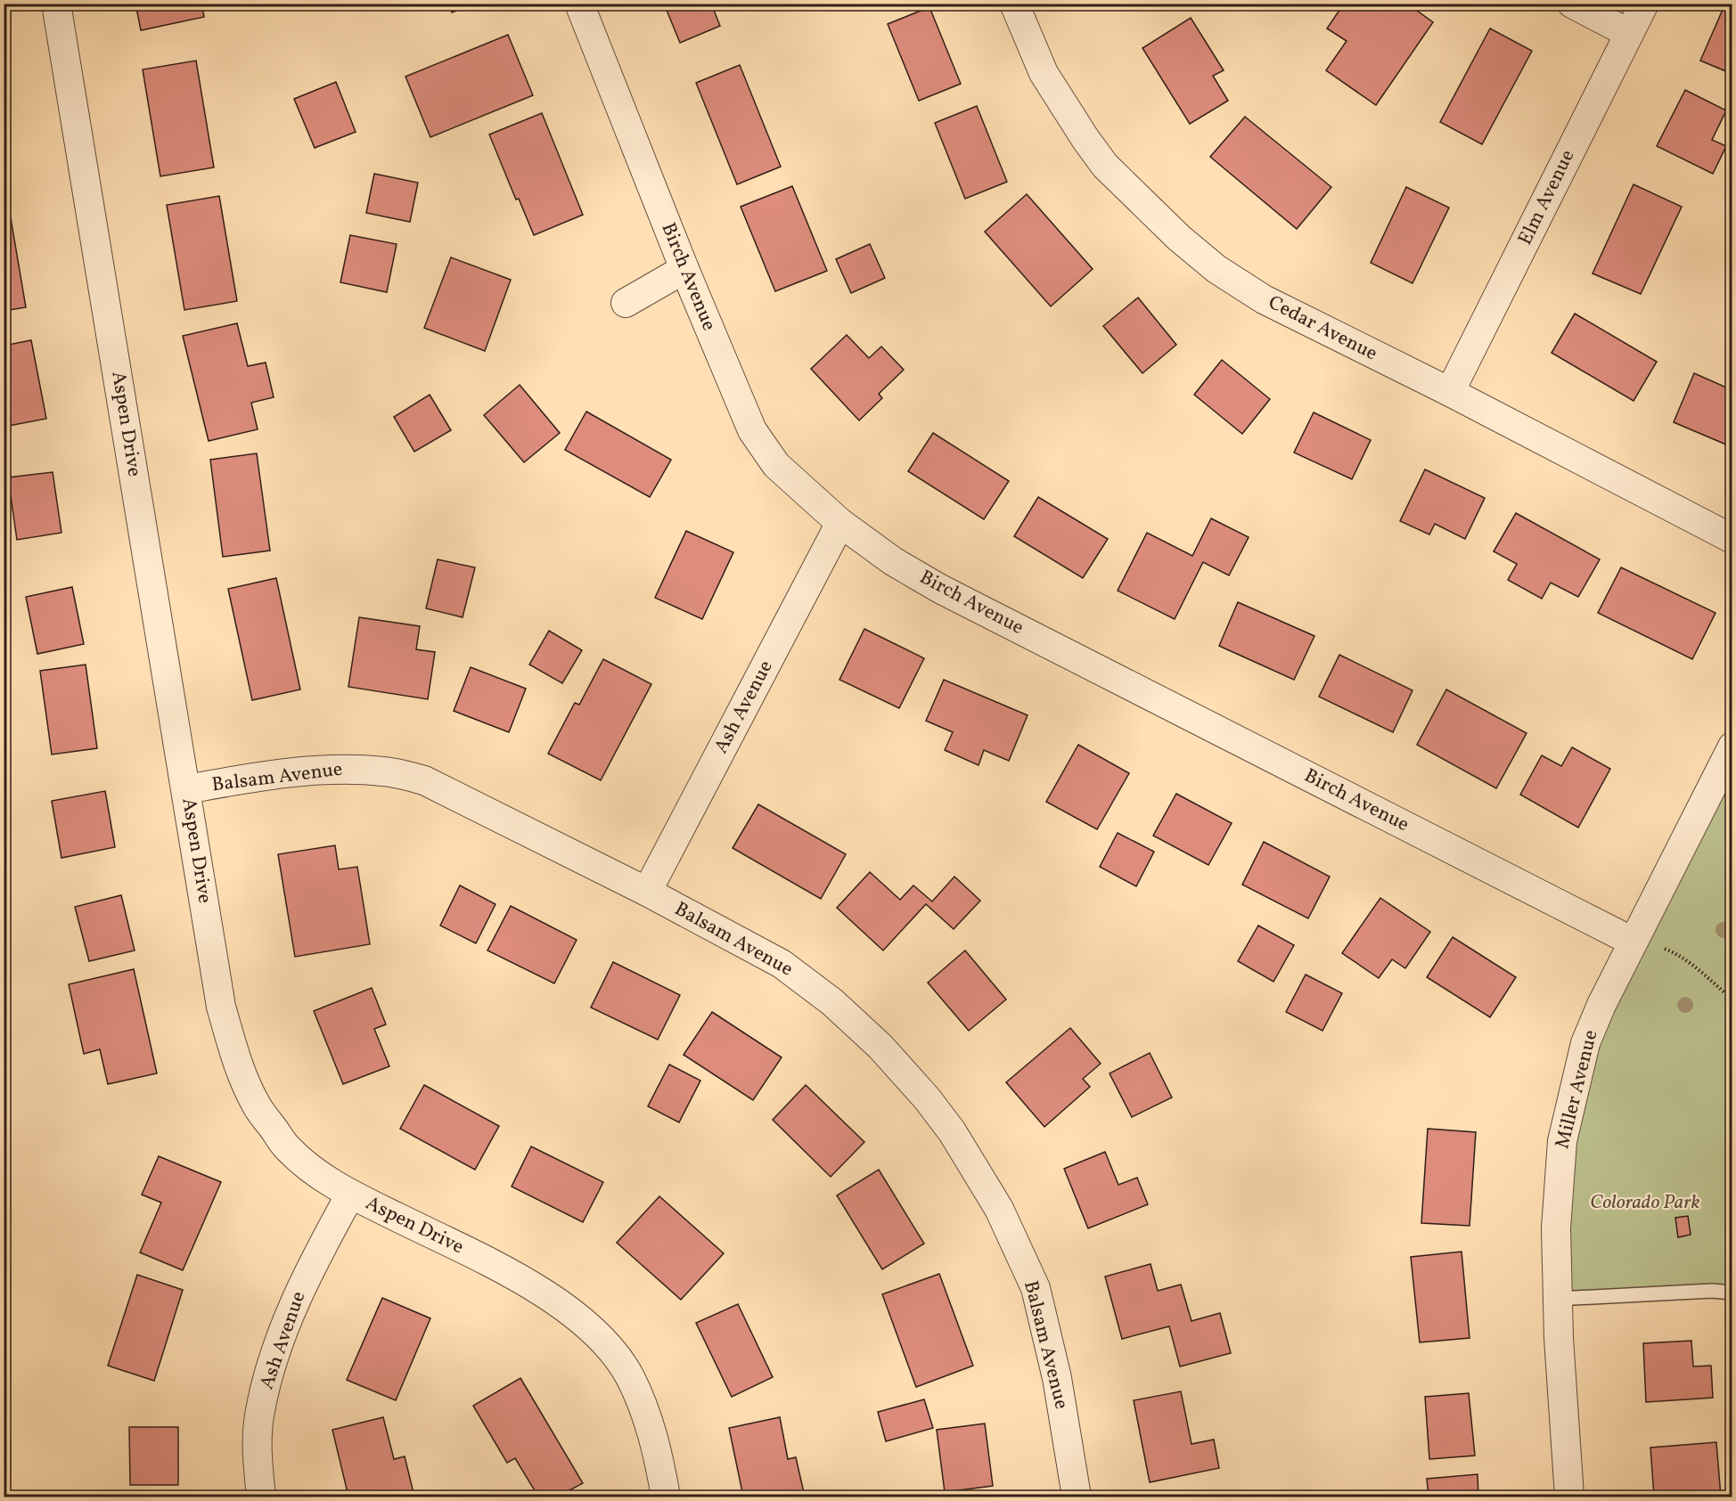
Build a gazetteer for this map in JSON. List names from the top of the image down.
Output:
{
  "streets": {
    "street": [
      "Elm Avenue",
      "Birch Avenue",
      "Cedar Avenue",
      "Aspen Drive",
      "Ash Avenue",
      "Balsam Avenue",
      "Miller Avenue"
    ]
  },
  "crossings": [
    ["Elm Avenue", "Cedar Avenue"],
    ["Birch Avenue", "Ash Avenue"],
    ["Birch Avenue", "Miller Avenue"],
    ["Aspen Drive", "Ash Avenue"],
    ["Aspen Drive", "Balsam Avenue"],
    ["Ash Avenue", "Balsam Avenue"]
  ],
  "parks": ["Colorado Park"]
}
